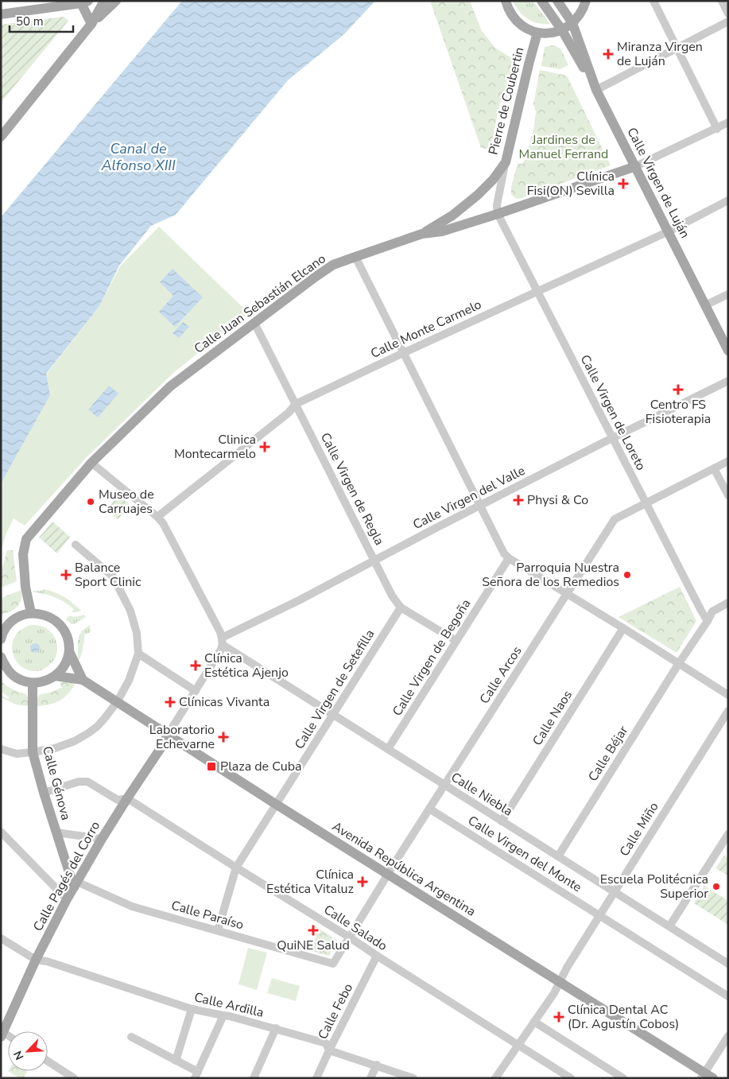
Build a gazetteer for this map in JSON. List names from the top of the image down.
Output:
{
  "streets": {
    "main road": [
      "Pierre de Coubertin",
      "Calle Virgen de Luján",
      "Calle Juan Sebastián Elcano",
      "Calle Génova",
      "Avenida República Argentina",
      "Calle Pagés del Corro"
    ],
    "street": [
      "Calle Monte Carmelo",
      "Calle Virgen de Loreto",
      "Calle Virgen de Regla",
      "Calle Virgen del Valle",
      "Calle Virgen de Begoña",
      "Calle Arcos",
      "Calle Virgen de Setefilla",
      "Calle Naos",
      "Calle Béjar",
      "Calle Niebla",
      "Calle Miño",
      "Calle Virgen del Monte",
      "Calle Paraíso",
      "Calle Salado",
      "Calle Ardilla",
      "Calle Febo"
    ]
  },
  "crossings": [
    ["Pierre de Coubertin", "Calle Juan Sebastián Elcano"],
    ["Calle Virgen de Luján", "Calle Juan Sebastián Elcano"],
    ["Calle Virgen de Luján", "Calle Monte Carmelo"],
    ["Calle Juan Sebastián Elcano", "Calle Virgen de Loreto"],
    ["Calle Juan Sebastián Elcano", "Calle Virgen de Regla"],
    ["Calle Monte Carmelo", "Calle Virgen de Loreto"],
    ["Calle Monte Carmelo", "Calle Virgen de Regla"],
    ["Calle Virgen de Loreto", "Calle Virgen del Valle"],
    ["Calle Virgen de Loreto", "Calle Arcos"],
    ["Calle Virgen de Loreto", "Calle Béjar"],
    ["Calle Virgen de Regla", "Calle Virgen del Valle"],
    ["Calle Virgen de Regla", "Calle Virgen de Begoña"],
    ["Calle Virgen de Regla", "Calle Virgen de Setefilla"],
    ["Calle Virgen del Valle", "Calle Niebla"],
    ["Calle Virgen de Begoña", "Calle Niebla"],
    ["Calle Arcos", "Calle Niebla"],
    ["Calle Arcos", "Calle Virgen del Monte"],
    ["Calle Arcos", "Avenida República Argentina"],
    ["Calle Arcos", "Calle Paraíso"],
    ["Calle Arcos", "Calle Salado"],
    ["Calle Virgen de Setefilla", "Calle Niebla"],
    ["Calle Virgen de Setefilla", "Avenida República Argentina"],
    ["Calle Virgen de Setefilla", "Calle Paraíso"],
    ["Calle Virgen de Setefilla", "Calle Salado"],
    ["Calle Naos", "Calle Niebla"],
    ["Calle Béjar", "Calle Niebla"],
    ["Calle Génova", "Calle Pagés del Corro"],
    ["Calle Génova", "Calle Paraíso"],
    ["Calle Niebla", "Calle Miño"],
    ["Calle Miño", "Calle Virgen del Monte"],
    ["Calle Miño", "Avenida República Argentina"],
    ["Calle Miño", "Calle Salado"],
    ["Avenida República Argentina", "Calle Pagés del Corro"],
    ["Calle Pagés del Corro", "Calle Paraíso"],
    ["Calle Pagés del Corro", "Calle Salado"],
    ["Calle Pagés del Corro", "Calle Ardilla"],
    ["Calle Salado", "Calle Febo"],
    ["Calle Ardilla", "Calle Febo"]
  ],
  "water": ["Canal de Alfonso XIII"],
  "parks": ["Jardines de Manuel Ferrand"],
  "places": {
    "health": [
      "Miranza Virgen de Luján",
      "Clínica Fisi(ON) Sevilla",
      "Centro FS Fisioterapia",
      "Clinica Montecarmelo",
      "Physi & Co",
      "Balance Sport Clinic",
      "Clínica Estética Ajenjo",
      "Clínicas Vivanta",
      "Laboratorio Echevarne",
      "Clínica Estética Vitaluz",
      "QuiNE Salud",
      "Clínica Dental AC (Dr. Agustín Cobos)"
    ],
    "other": ["Museo de Carruajes", "Parroquia Nuestra Señora de los Remedios", "Escuela Politécnica Superior"],
    "transit": ["Plaza de Cuba"]
  },
  "scale_bar": "50 m",
  "north": "bottom left"
}
